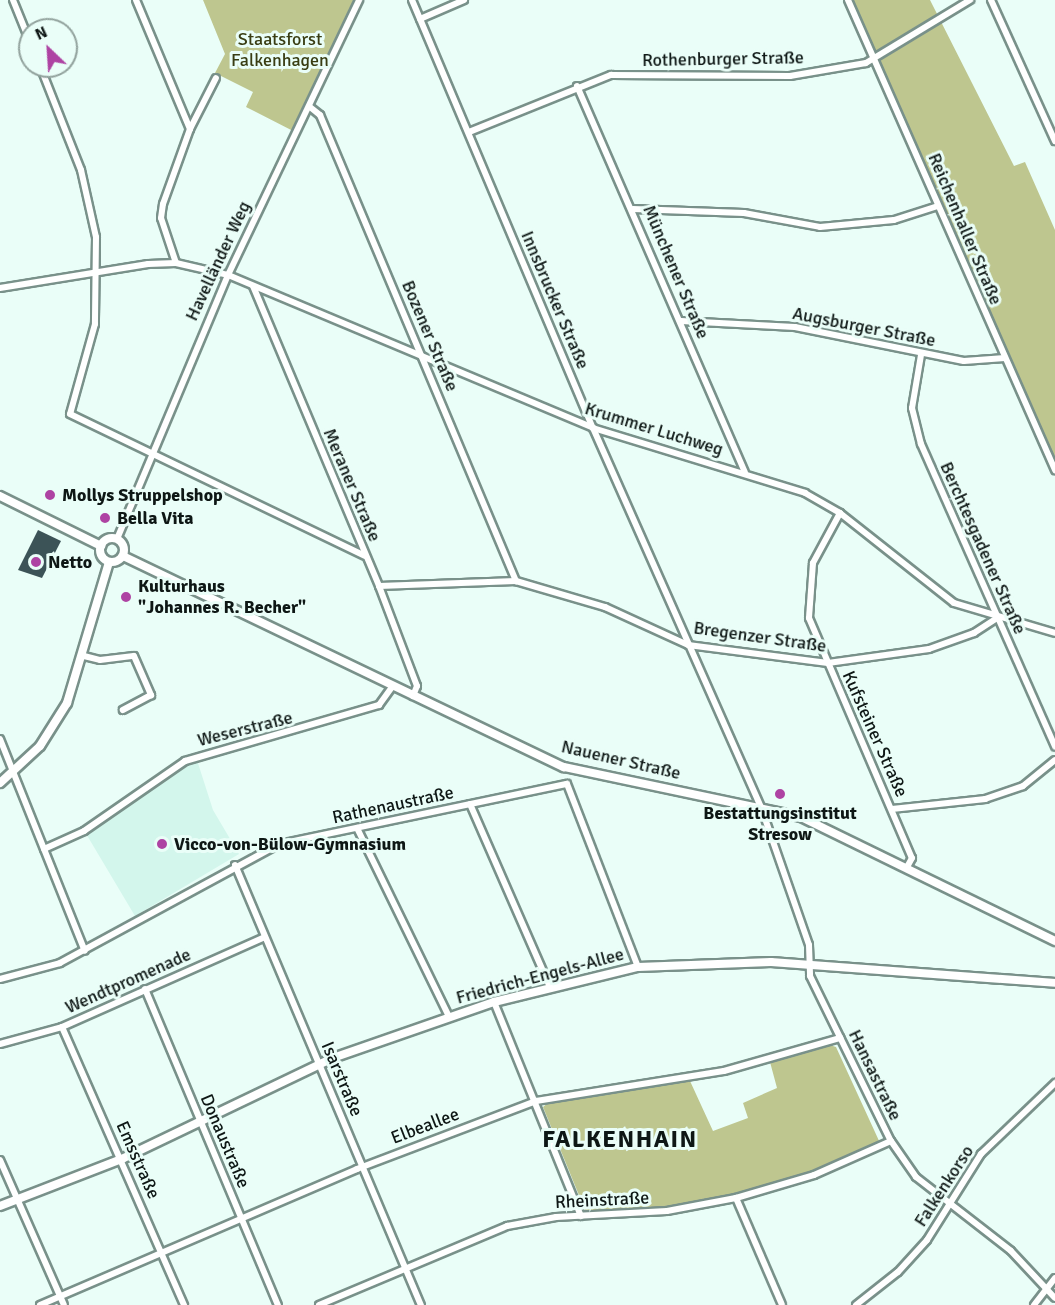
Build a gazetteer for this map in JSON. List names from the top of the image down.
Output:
{
  "streets": {
    "street": [
      "Rothenburger Straße",
      "Reichenhaller Straße",
      "Havelländer Weg",
      "Münchener Straße",
      "Innsbrucker Straße",
      "Augsburger Straße",
      "Bozener Straße",
      "Krummer Luchweg",
      "Meraner Straße",
      "Berchtesgadener Straße",
      "Bregenzer Straße",
      "Weserstraße",
      "Kufsteiner Straße",
      "Nauener Straße",
      "Rathenaustraße",
      "Friedrich-Engels-Allee",
      "Wendtpromenade",
      "Hansastraße",
      "Isarstraße",
      "Elbeallee",
      "Donaustraße",
      "Emsstraße",
      "Falkenkorso",
      "Rheinstraße"
    ]
  },
  "crossings": [
    ["Rothenburger Straße", "Reichenhaller Straße"],
    ["Rothenburger Straße", "Münchener Straße"],
    ["Rothenburger Straße", "Innsbrucker Straße"],
    ["Reichenhaller Straße", "Augsburger Straße"],
    ["Havelländer Weg", "Bozener Straße"],
    ["Havelländer Weg", "Krummer Luchweg"],
    ["Havelländer Weg", "Nauener Straße"],
    ["Münchener Straße", "Augsburger Straße"],
    ["Münchener Straße", "Krummer Luchweg"],
    ["Innsbrucker Straße", "Krummer Luchweg"],
    ["Innsbrucker Straße", "Bregenzer Straße"],
    ["Innsbrucker Straße", "Nauener Straße"],
    ["Innsbrucker Straße", "Hansastraße"],
    ["Augsburger Straße", "Berchtesgadener Straße"],
    ["Bozener Straße", "Krummer Luchweg"],
    ["Bozener Straße", "Bregenzer Straße"],
    ["Krummer Luchweg", "Meraner Straße"],
    ["Krummer Luchweg", "Berchtesgadener Straße"],
    ["Krummer Luchweg", "Bregenzer Straße"],
    ["Krummer Luchweg", "Kufsteiner Straße"],
    ["Meraner Straße", "Bregenzer Straße"],
    ["Meraner Straße", "Nauener Straße"],
    ["Berchtesgadener Straße", "Bregenzer Straße"],
    ["Bregenzer Straße", "Kufsteiner Straße"],
    ["Weserstraße", "Nauener Straße"],
    ["Kufsteiner Straße", "Nauener Straße"],
    ["Nauener Straße", "Hansastraße"],
    ["Rathenaustraße", "Friedrich-Engels-Allee"],
    ["Rathenaustraße", "Isarstraße"],
    ["Friedrich-Engels-Allee", "Hansastraße"],
    ["Friedrich-Engels-Allee", "Isarstraße"],
    ["Friedrich-Engels-Allee", "Donaustraße"],
    ["Friedrich-Engels-Allee", "Emsstraße"],
    ["Wendtpromenade", "Isarstraße"],
    ["Wendtpromenade", "Donaustraße"],
    ["Wendtpromenade", "Emsstraße"],
    ["Hansastraße", "Elbeallee"],
    ["Hansastraße", "Falkenkorso"],
    ["Hansastraße", "Rheinstraße"],
    ["Isarstraße", "Elbeallee"],
    ["Isarstraße", "Rheinstraße"],
    ["Elbeallee", "Donaustraße"],
    ["Elbeallee", "Emsstraße"]
  ],
  "districts": ["FALKENHAIN"],
  "parks": ["Staatsforst Falkenhagen"],
  "places": [
    "Mollys Struppelshop",
    "Bella Vita",
    "Netto",
    "Kulturhaus \"Johannes R. Becher\"",
    "Bestattungsinstitut Stresow",
    "Vicco-von-Bülow-Gymnasium"
  ],
  "north": "top left"
}
